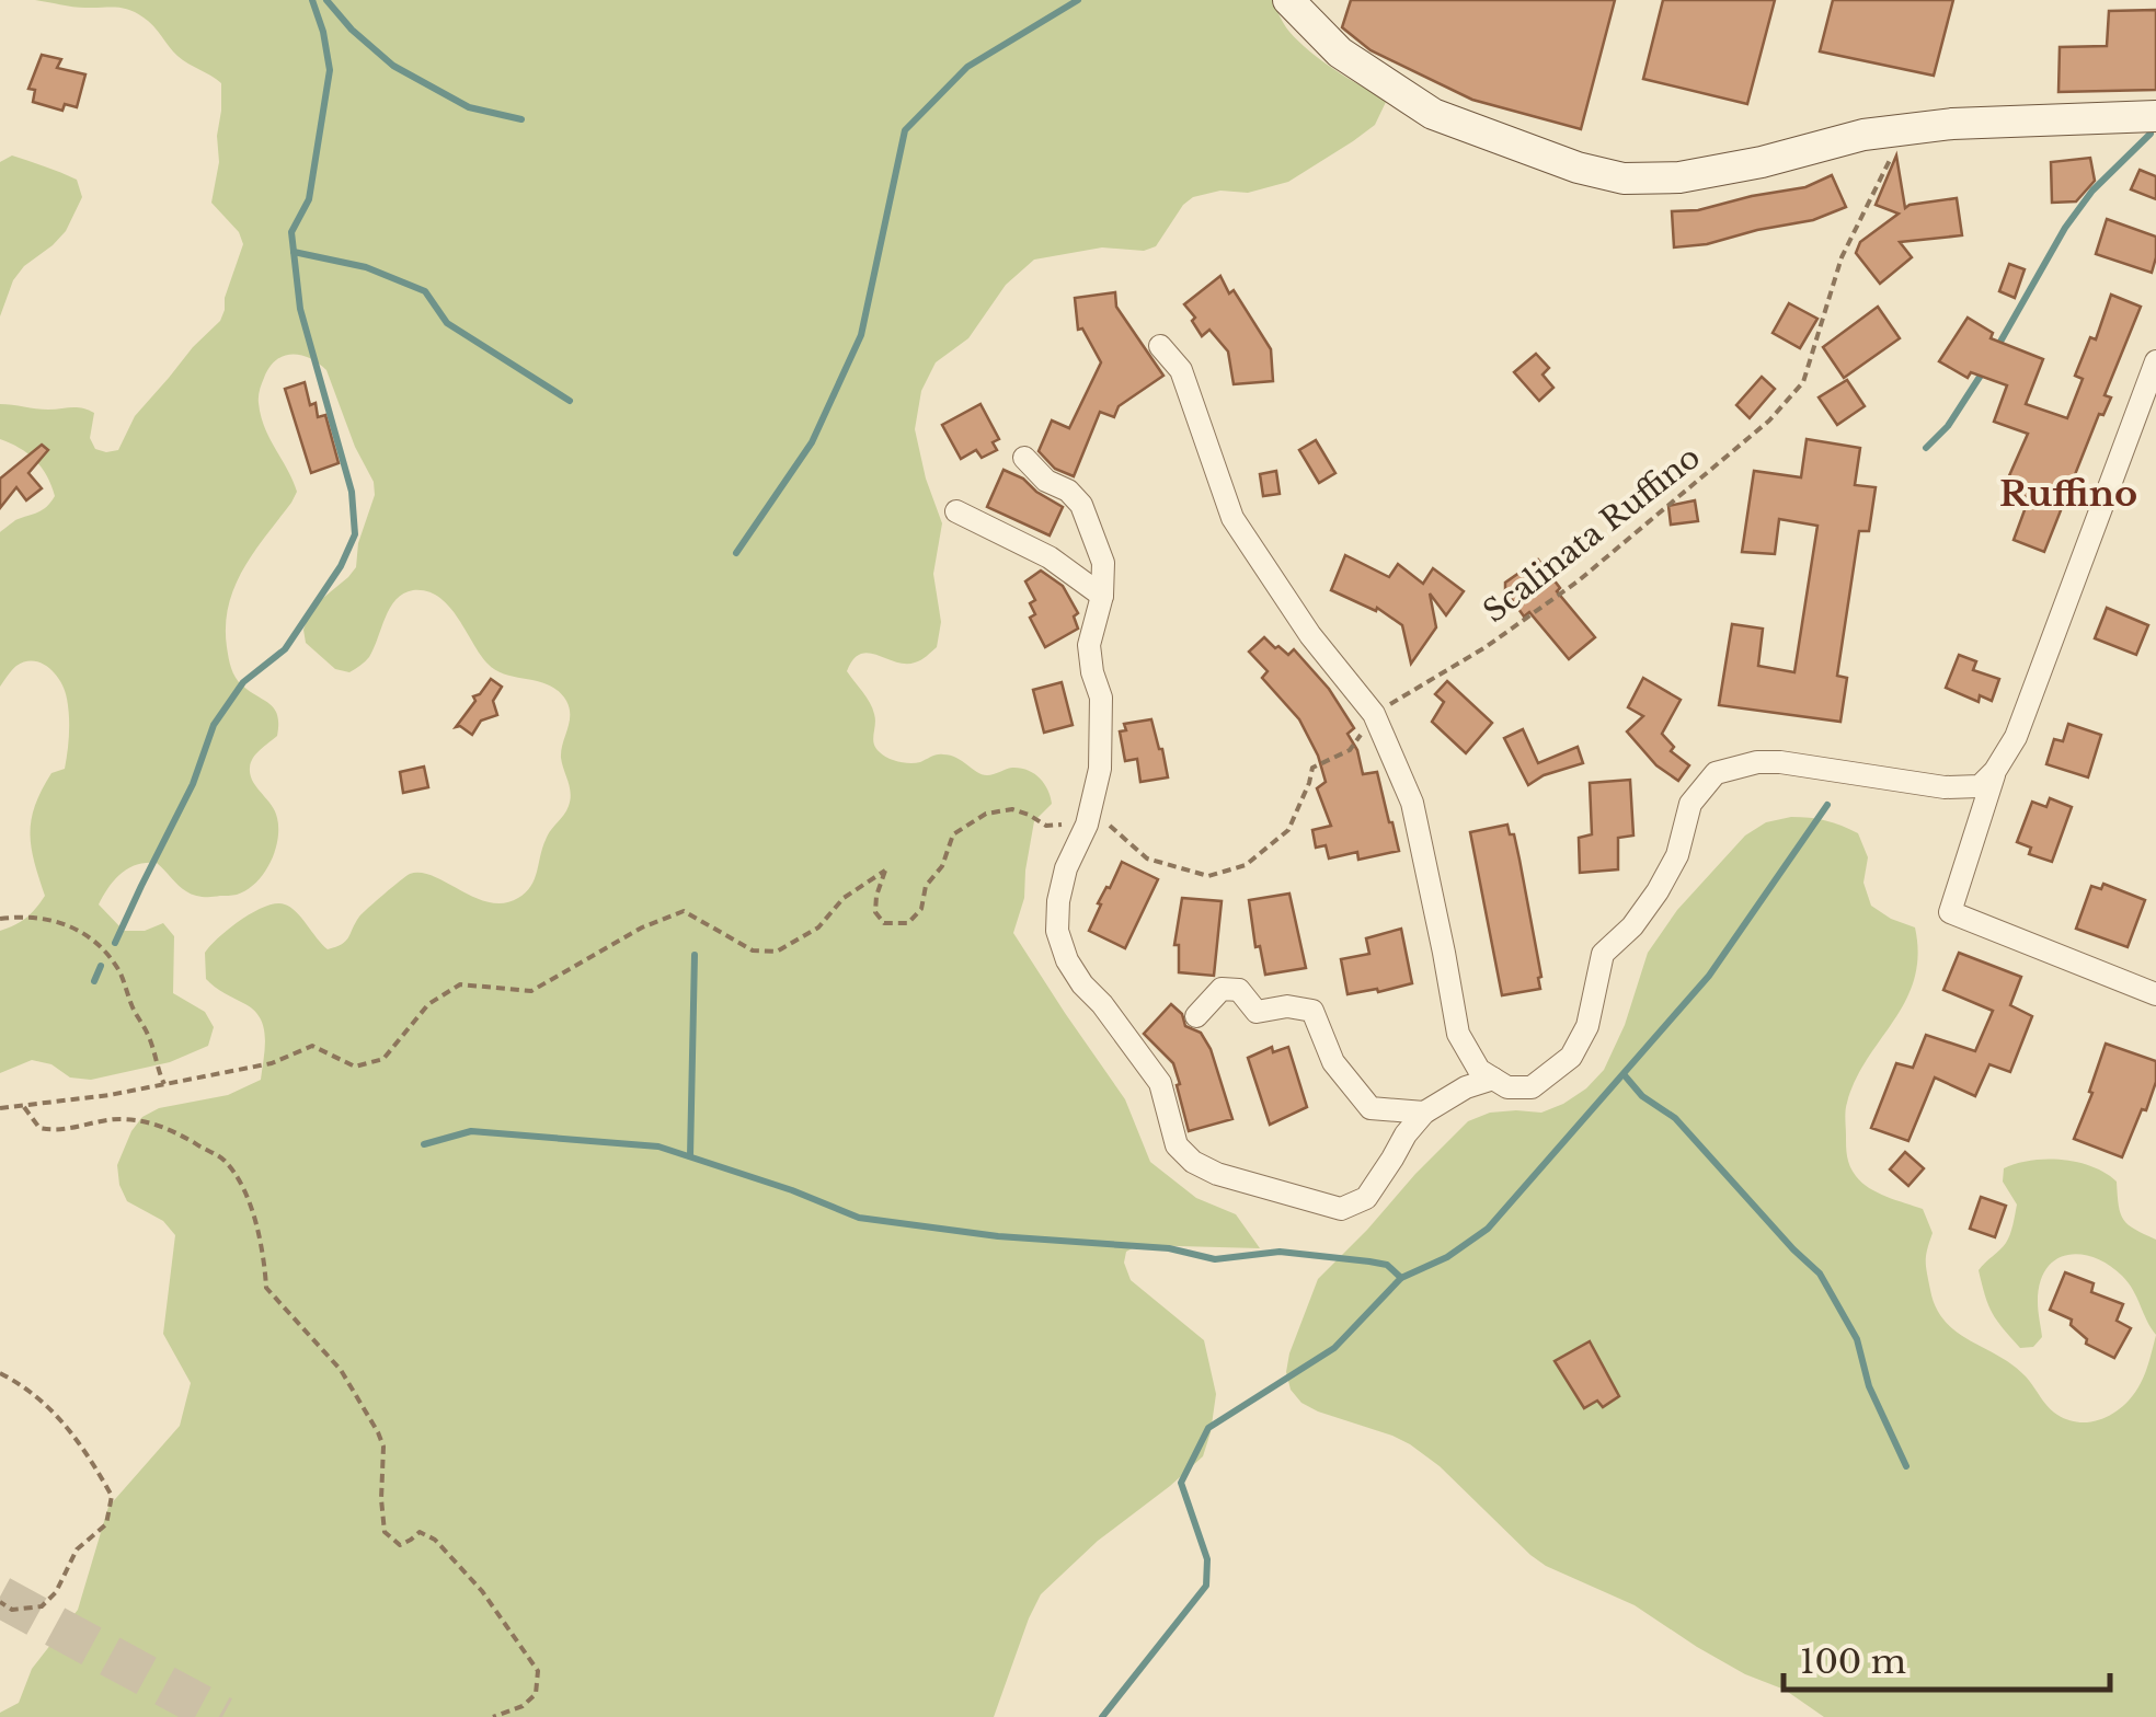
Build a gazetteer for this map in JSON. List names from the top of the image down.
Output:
{
  "streets": {
    "path": ["Scalinata Ruffino"]
  },
  "districts": ["Ruffino"],
  "scale_bar": "100 m"
}
